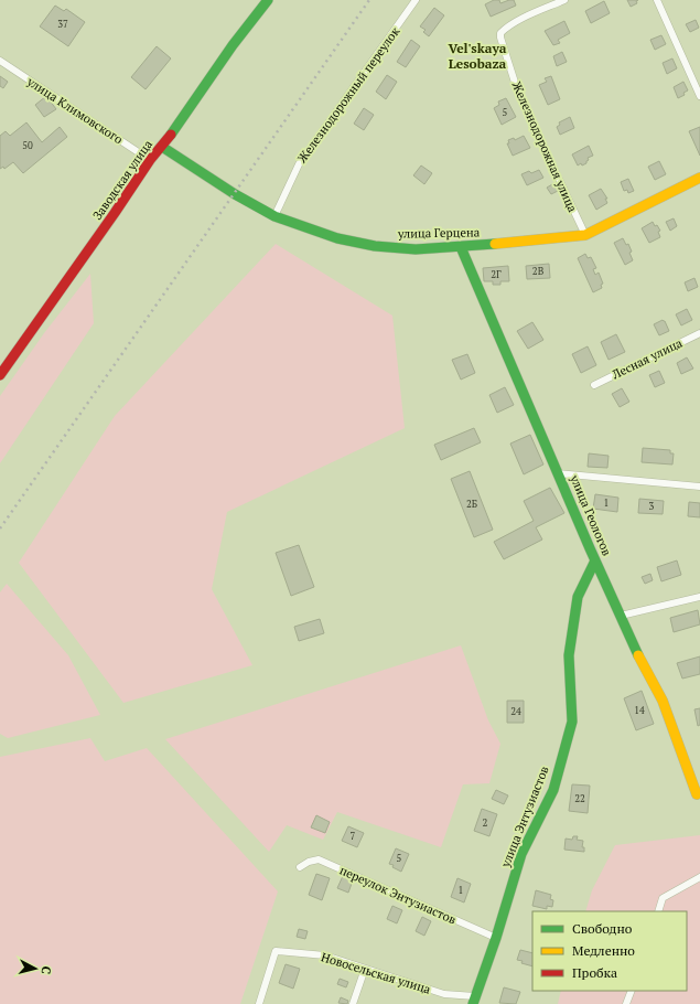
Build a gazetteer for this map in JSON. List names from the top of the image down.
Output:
{
  "streets": {
    "street": [
      "Железнодорожный переулок",
      "улица Климовского",
      "Железнодорожная улица",
      "Заводская улица",
      "улица Герцена",
      "Лесная улица",
      "улица Геологов",
      "улица Энтузиастов",
      "переулок Энтузиастов",
      "Новосельская улица"
    ]
  },
  "crossings": [
    ["Железнодорожный переулок", "улица Герцена"],
    ["улица Климовского", "Заводская улица"],
    ["Железнодорожная улица", "улица Герцена"],
    ["Заводская улица", "улица Герцена"],
    ["улица Герцена", "улица Геологов"],
    ["улица Геологов", "улица Энтузиастов"],
    ["улица Энтузиастов", "переулок Энтузиастов"],
    ["улица Энтузиастов", "Новосельская улица"]
  ],
  "districts": ["Vel'skaya Lesobaza"],
  "house_numbers": [
    "37",
    "5",
    "50",
    "2В",
    "2Г",
    "1",
    "2Б",
    "3",
    "14",
    "24",
    "22",
    "2",
    "7",
    "5",
    "1"
  ],
  "legend": ["Свободно", "Медленно", "Пробка"],
  "north": "right"
}
